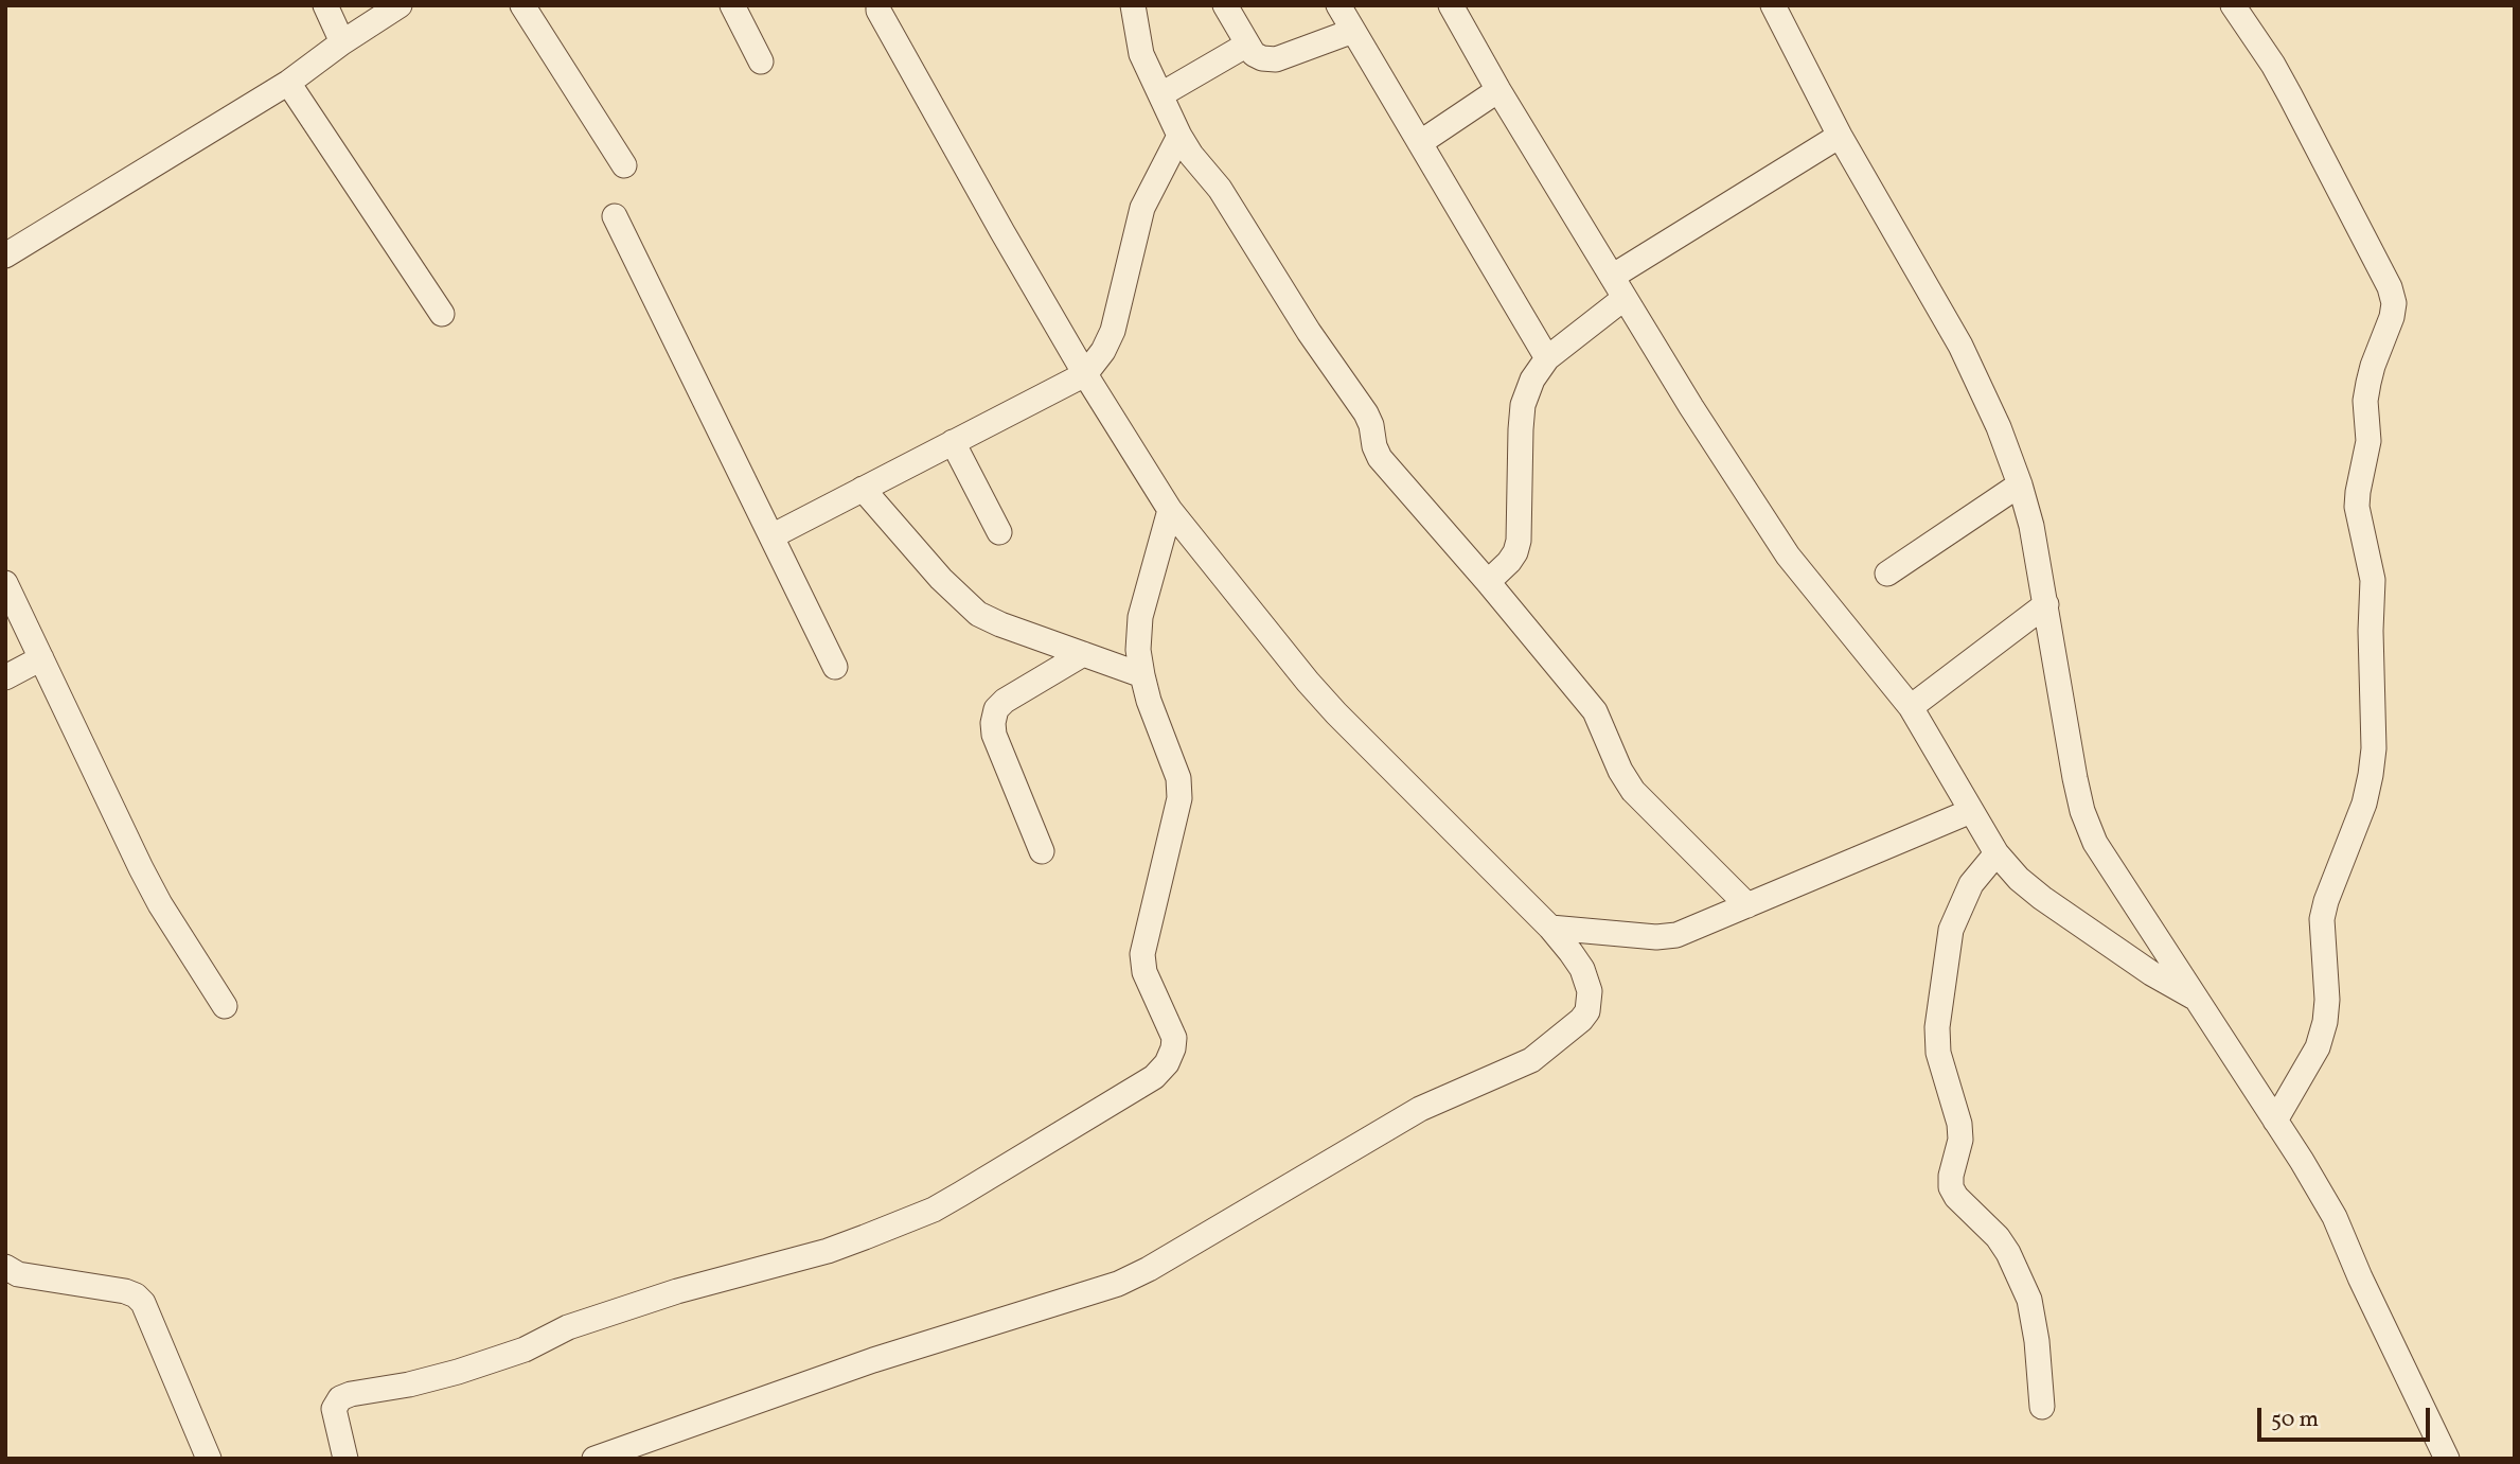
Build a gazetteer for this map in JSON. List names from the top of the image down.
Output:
{
  "scale_bar": "50 m"
}
